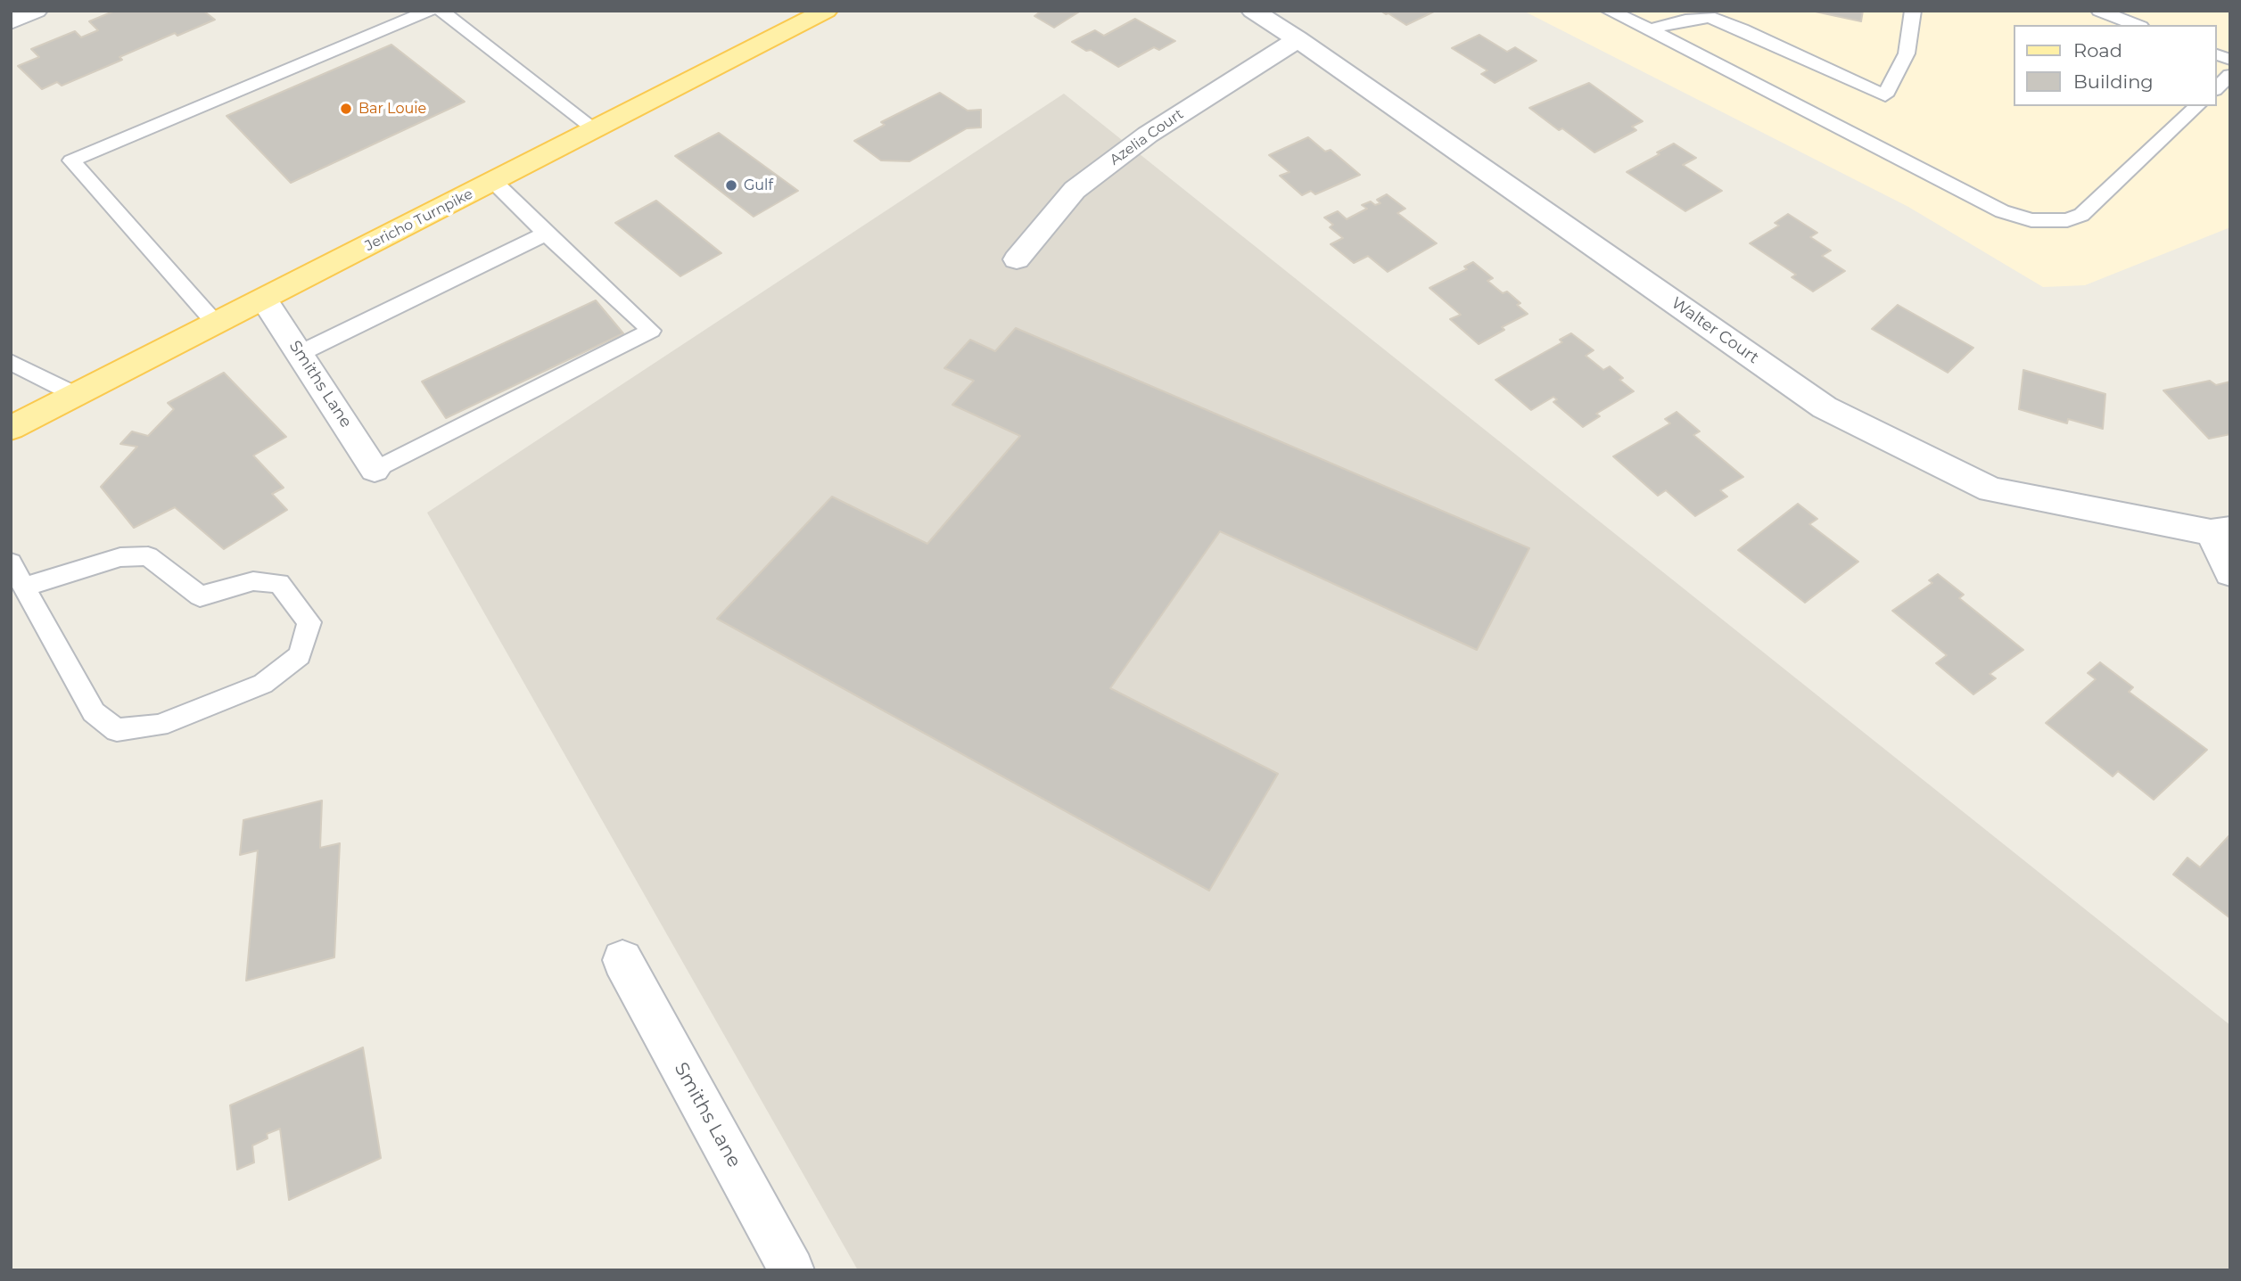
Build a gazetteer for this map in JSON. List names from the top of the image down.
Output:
{
  "streets": {
    "main road": ["Jericho Turnpike"],
    "street": ["Azelia Court", "Walter Court", "Smiths Lane"]
  },
  "crossings": [
    ["Azelia Court", "Walter Court"],
    ["Jericho Turnpike", "Smiths Lane"]
  ],
  "places": ["Bar Louie", "Gulf"],
  "legend": ["Road", "Building"]
}
